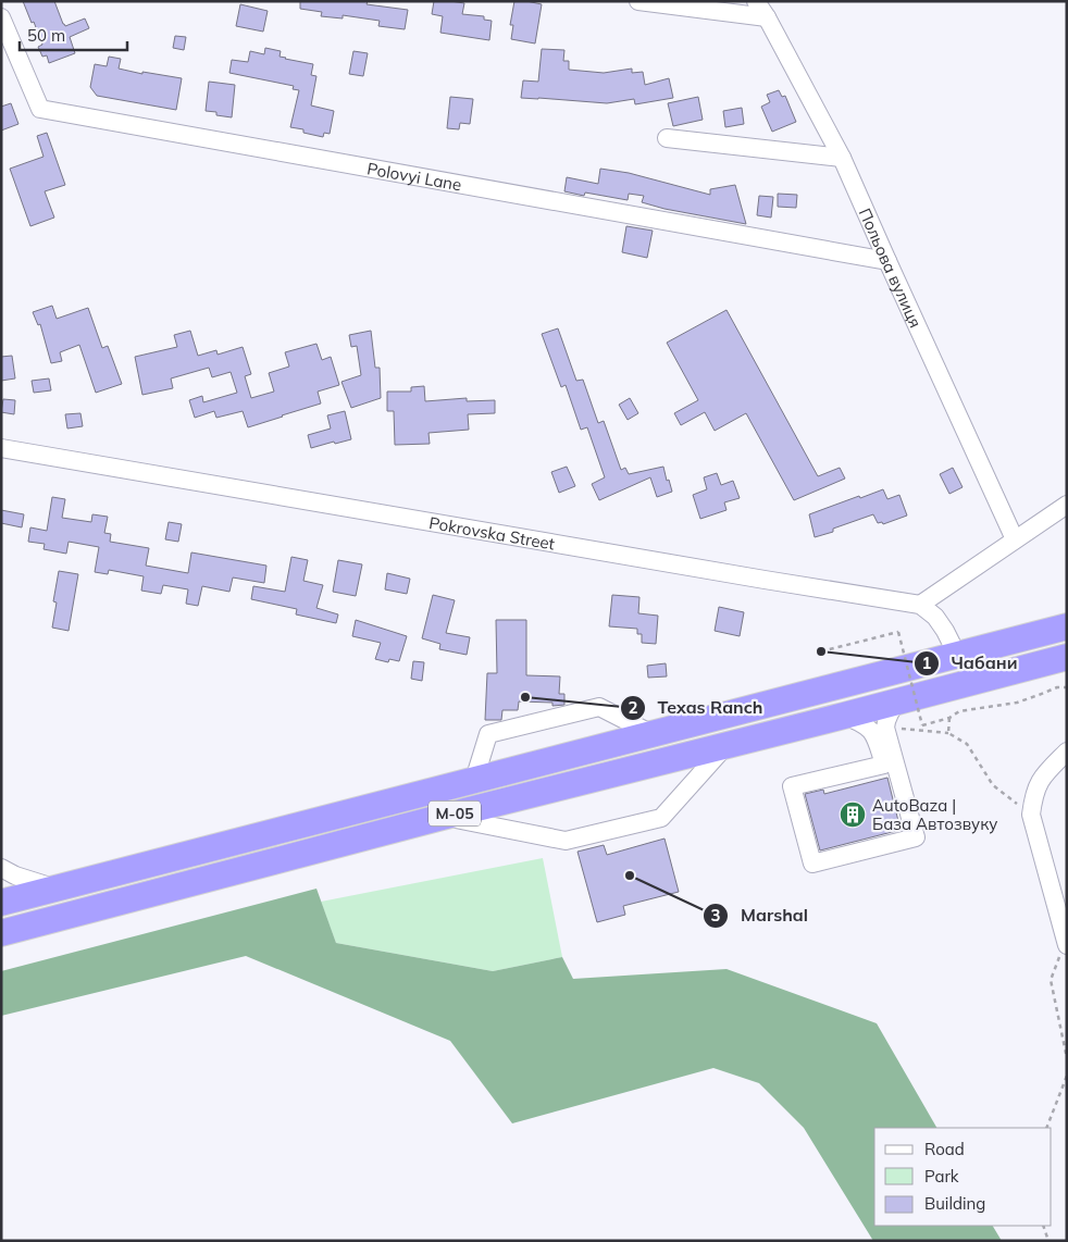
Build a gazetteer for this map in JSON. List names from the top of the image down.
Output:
{
  "streets": {
    "highway": ["М-05"],
    "street": ["Polovyi Lane", "Польова вулиця", "Pokrovska Street"]
  },
  "crossings": [
    ["Polovyi Lane", "Польова вулиця"]
  ],
  "places": {
    "other": ["Чабани", "Texas Ranch", "Marshal"],
    "building": ["AutoBaza | База Автозвуку"]
  },
  "legend": ["Road", "Park", "Building"],
  "scale_bar": "50 m"
}
